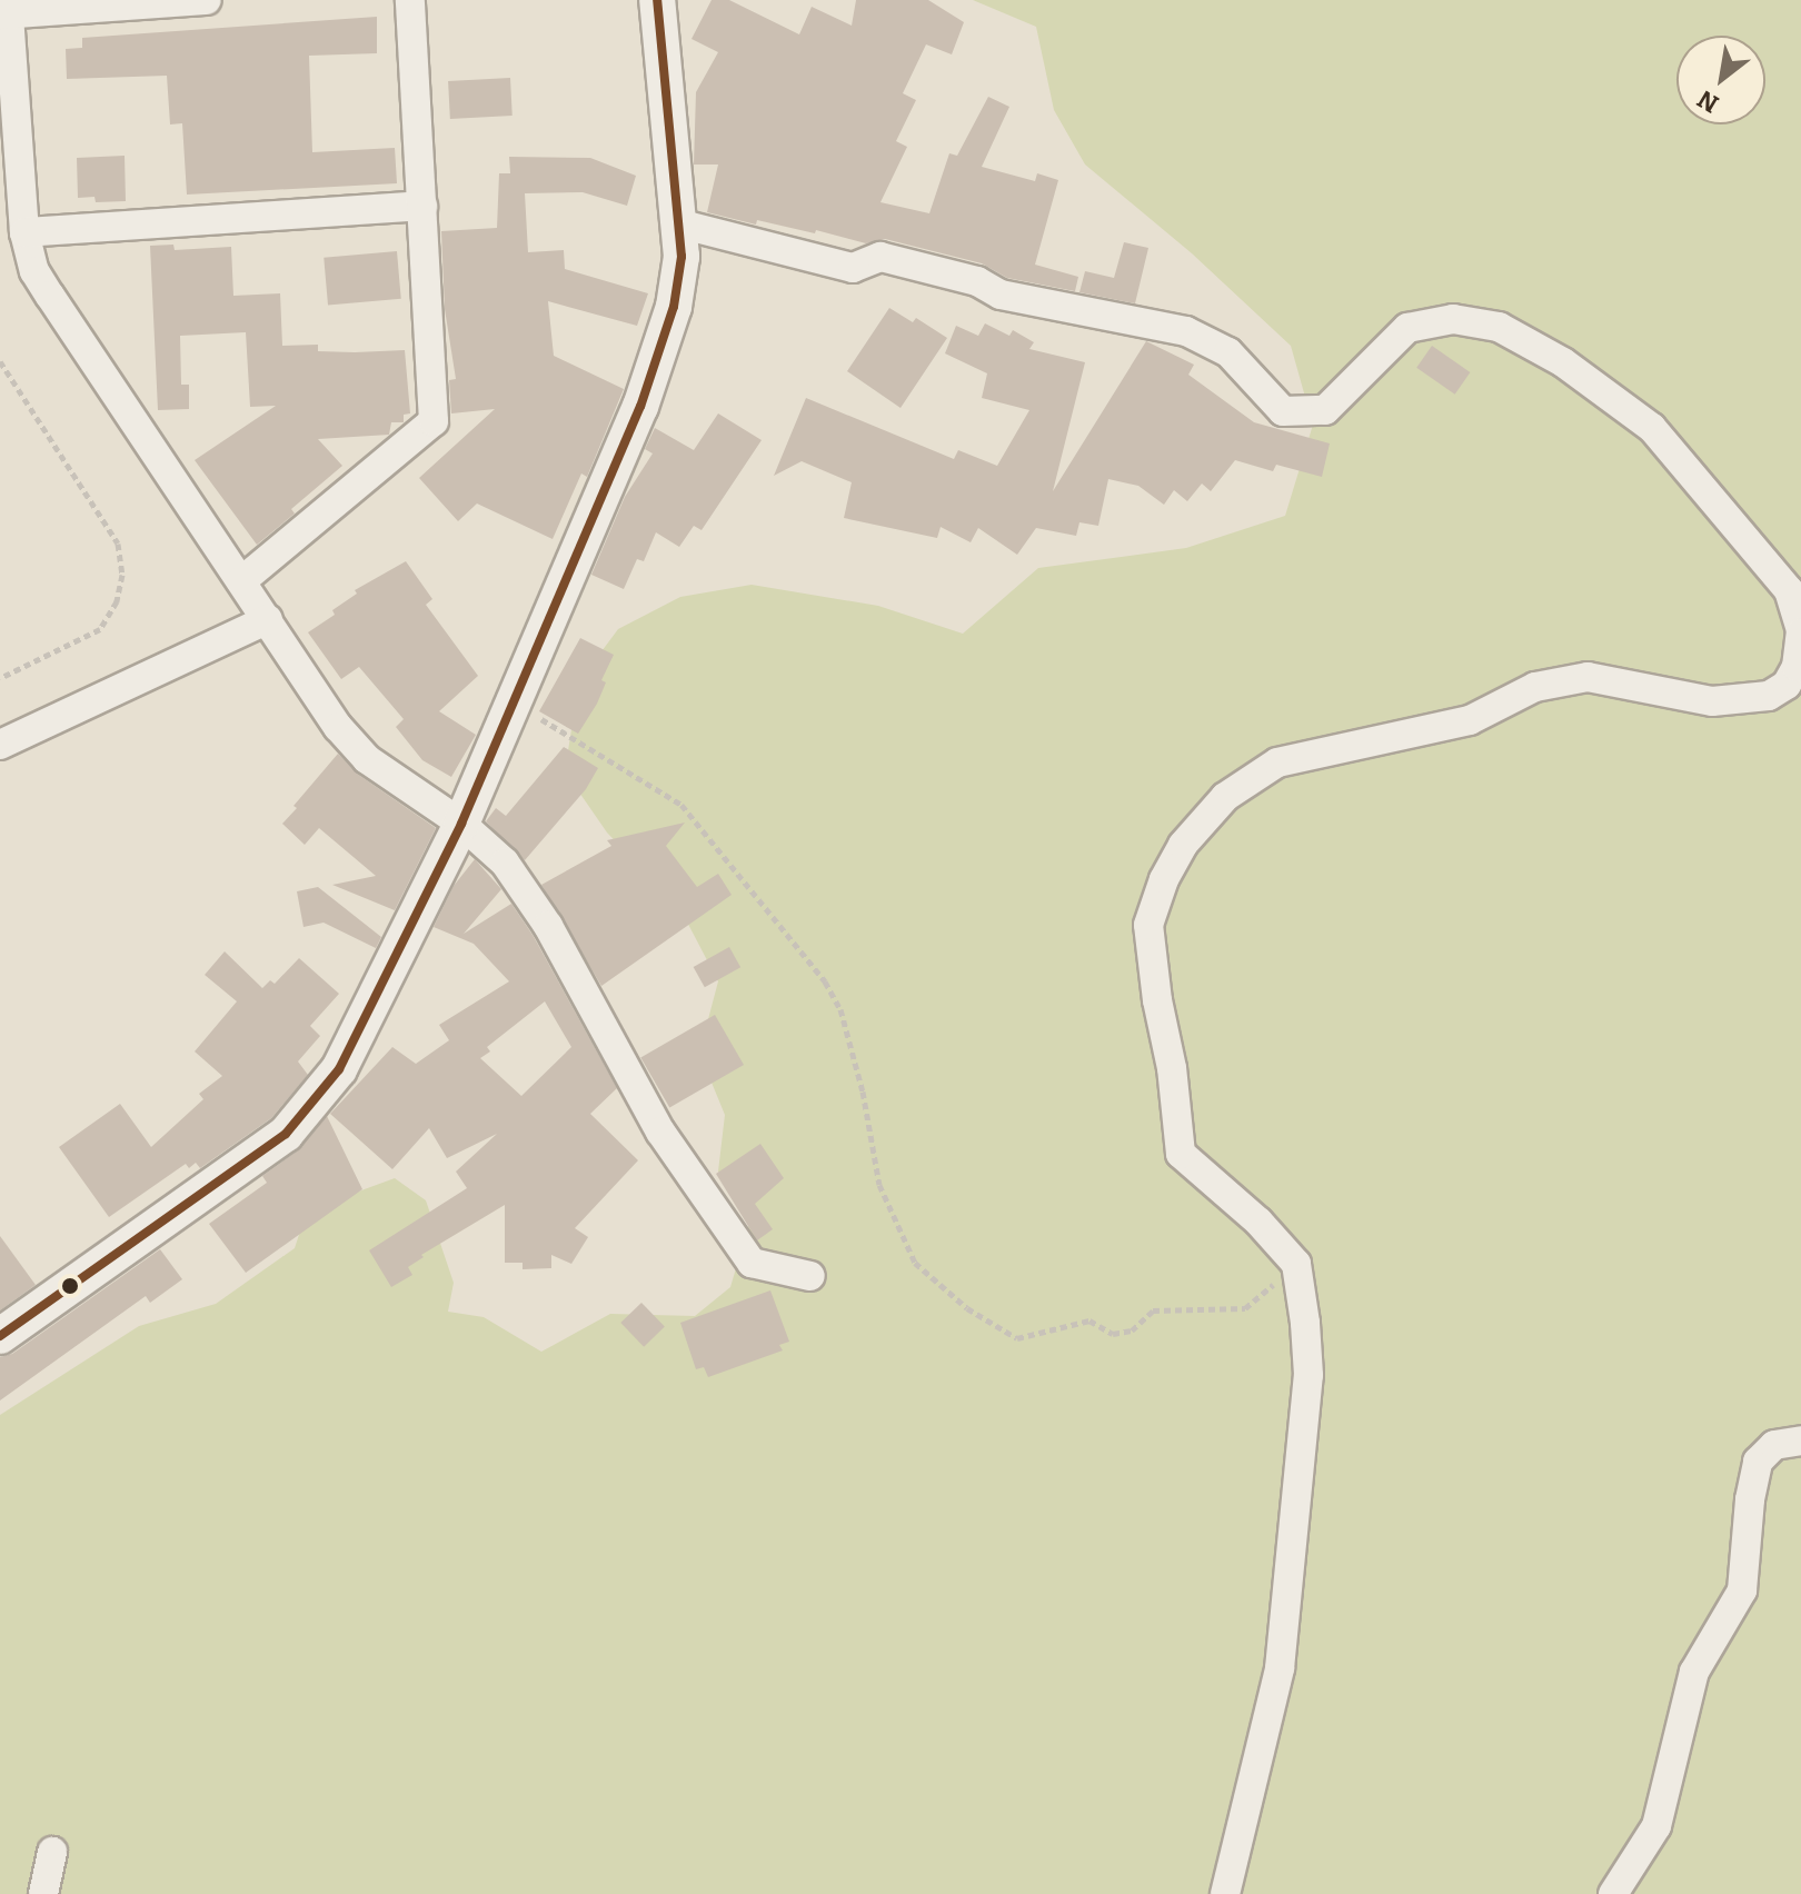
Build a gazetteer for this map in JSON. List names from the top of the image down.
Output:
{
  "north": "bottom left"
}
